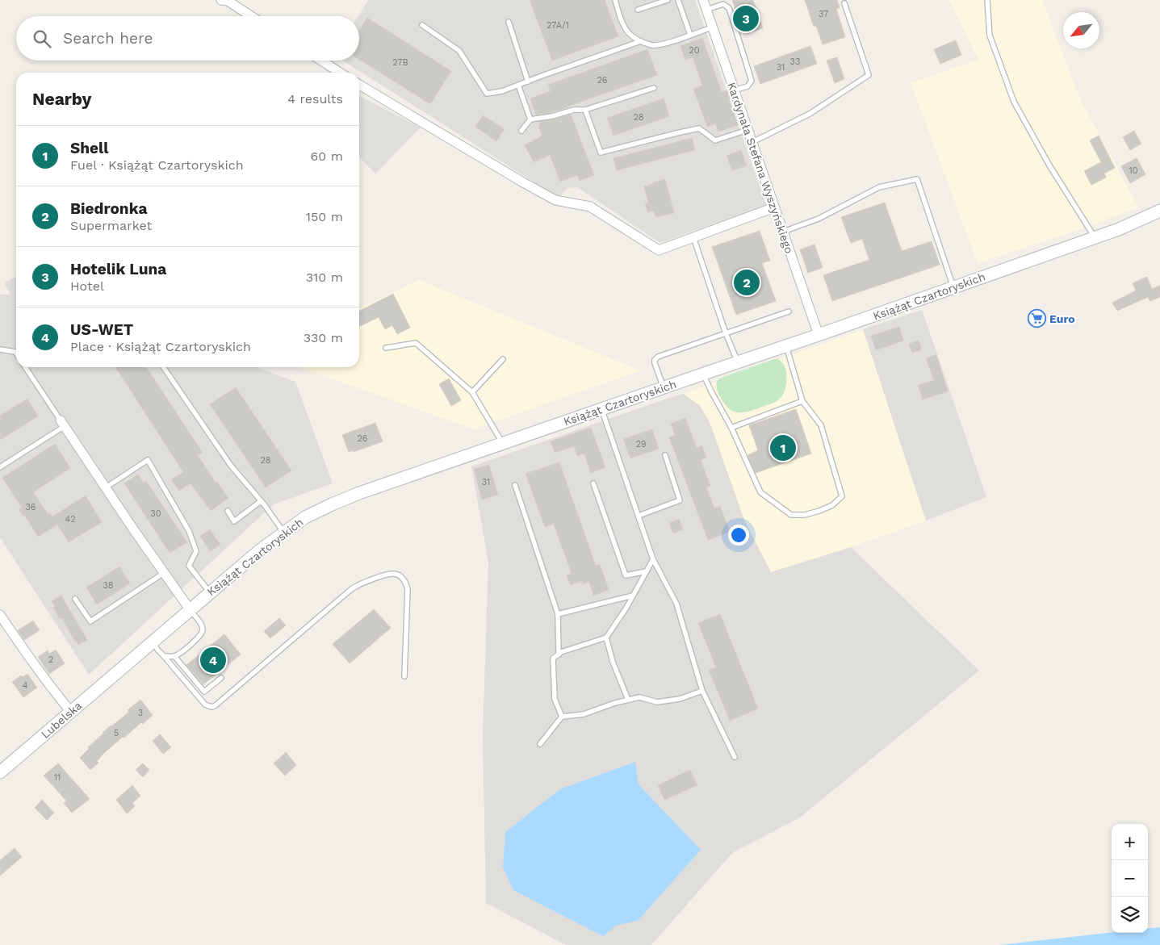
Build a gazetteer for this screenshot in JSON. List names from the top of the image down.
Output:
{
  "streets": {
    "main road": ["Książąt Czartoryskich", "Lubelska"],
    "street": ["Kardynała Stefana Wyszyńskiego"]
  },
  "crossings": [
    ["Kardynała Stefana Wyszyńskiego", "Książąt Czartoryskich"],
    ["Książąt Czartoryskich", "Lubelska"]
  ],
  "places": {
    "supermarket": ["Euro"]
  },
  "house_numbers": [
    "37",
    "27A/1",
    "20",
    "33",
    "27B",
    "31",
    "26",
    "28",
    "10",
    "26",
    "29",
    "28",
    "31",
    "36",
    "30",
    "42",
    "38",
    "2",
    "4",
    "3",
    "5",
    "11"
  ],
  "north": "bottom left",
  "page": {
    "pins": [
      "3",
      "2",
      "1",
      "4"
    ],
    "search": "Search here",
    "heading": ["Nearby", "4 results"],
    "list": [
      {
        "mark": "1",
        "name": "Shell",
        "note": "Fuel · Książąt Czartoryskich",
        "value": "60 m"
      },
      {
        "mark": "2",
        "name": "Biedronka",
        "note": "Supermarket",
        "value": "150 m"
      },
      {
        "mark": "3",
        "name": "Hotelik Luna",
        "note": "Hotel",
        "value": "310 m"
      },
      {
        "mark": "4",
        "name": "US-WET",
        "note": "Place · Książąt Czartoryskich",
        "value": "330 m"
      }
    ],
    "map_buttons": ["+", "−"]
  }
}
